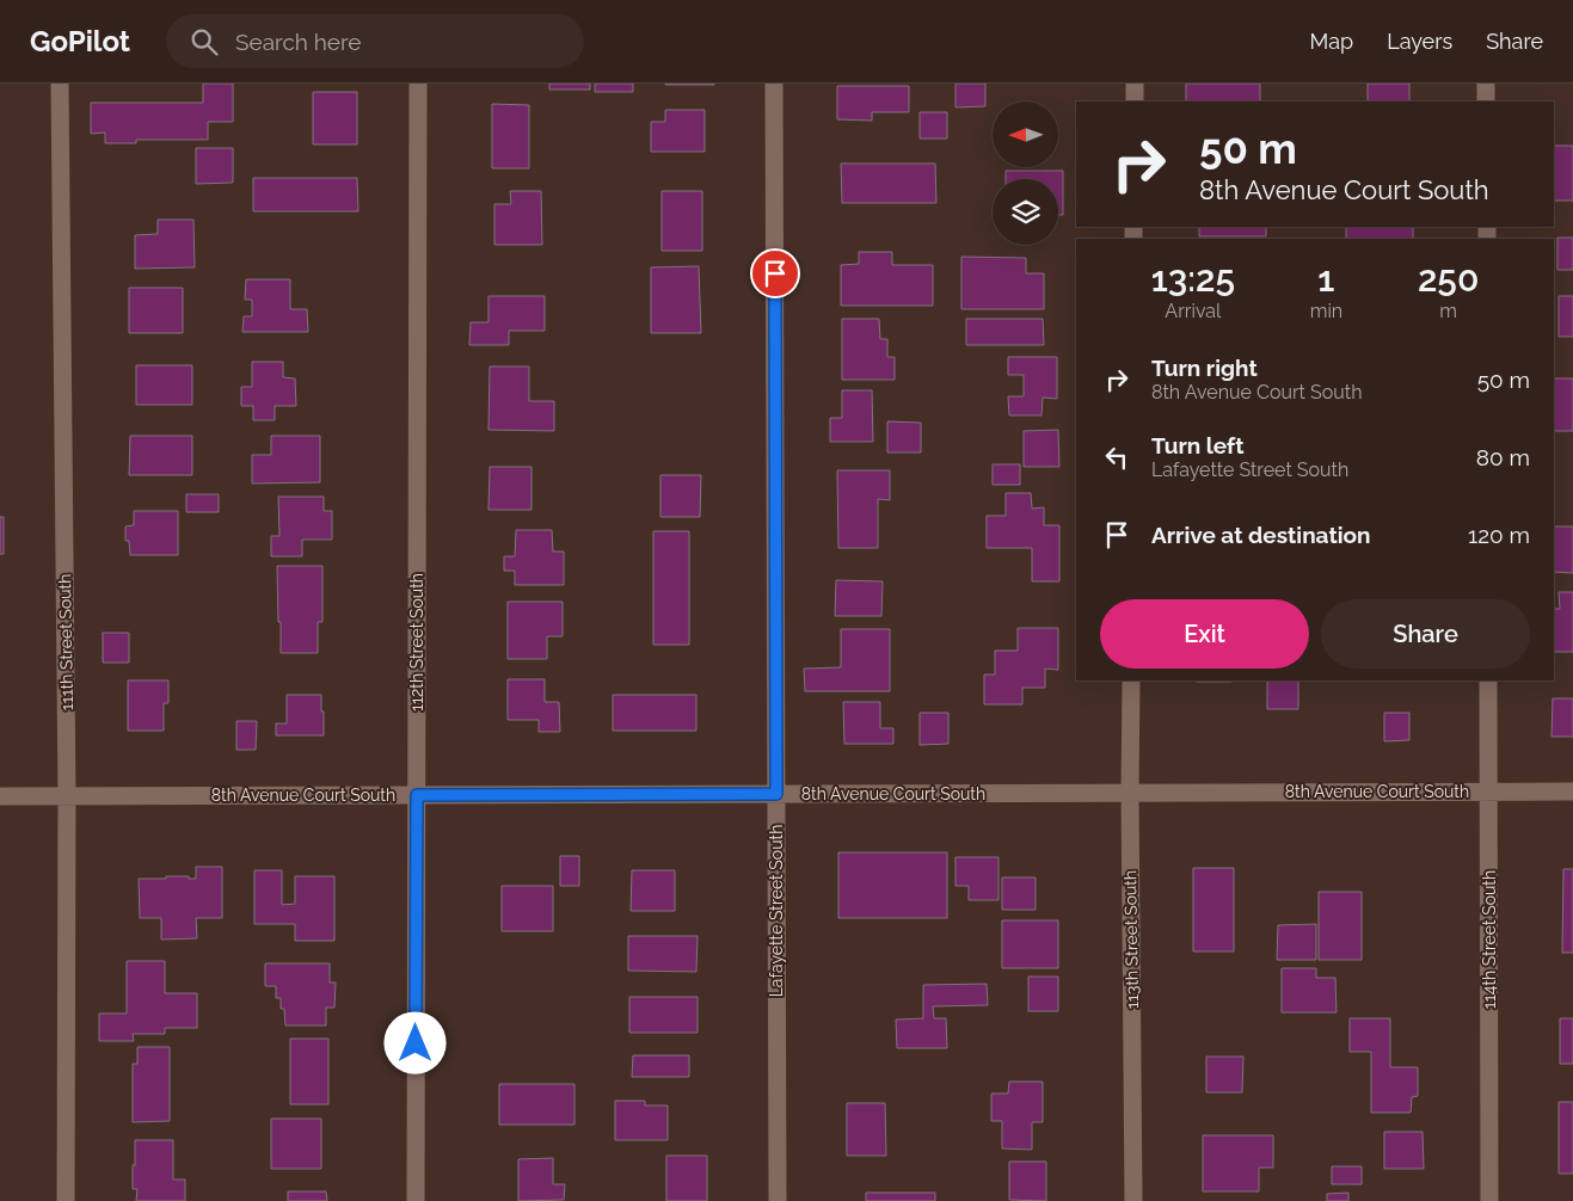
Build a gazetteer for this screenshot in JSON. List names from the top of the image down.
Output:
{
  "streets": {
    "street": [
      "111th Street South",
      "112th Street South",
      "8th Avenue Court South",
      "Lafayette Street South",
      "113th Street South",
      "114th Street South"
    ]
  },
  "crossings": [
    ["111th Street South", "8th Avenue Court South"],
    ["112th Street South", "8th Avenue Court South"],
    ["8th Avenue Court South", "Lafayette Street South"],
    ["8th Avenue Court South", "113th Street South"],
    ["8th Avenue Court South", "114th Street South"]
  ],
  "north": "left",
  "page": {
    "header": "GoPilot",
    "search": "Search here",
    "nav": ["Map", "Layers", "Share"],
    "turn": ["50 m", "8th Avenue Court South"],
    "eta": [
      "13:25",
      "Arrival",
      "1",
      "min",
      "250",
      "m"
    ],
    "list": [
      {
        "name": "Turn right",
        "note": "8th Avenue Court South",
        "value": "50 m"
      },
      {
        "name": "Turn left",
        "note": "Lafayette Street South",
        "value": "80 m"
      },
      {
        "name": "Arrive at destination",
        "value": "120 m"
      }
    ],
    "buttons": ["Exit", "Share"]
  }
}
